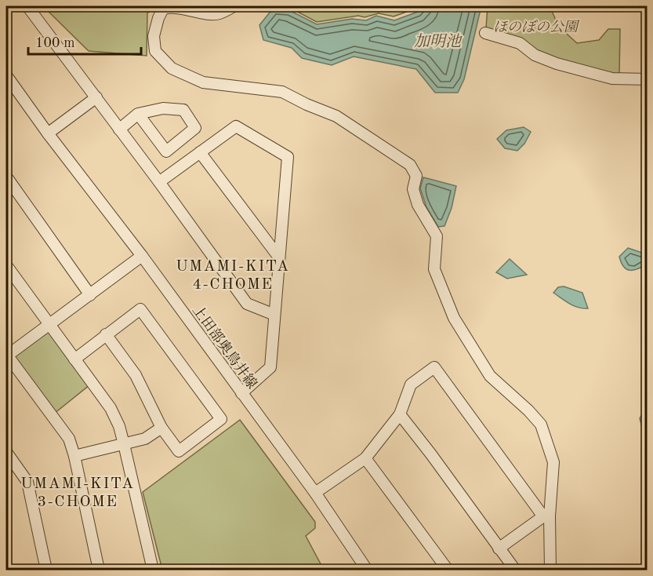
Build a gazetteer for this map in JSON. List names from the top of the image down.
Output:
{
  "streets": {
    "street": ["上田部奥鳥井線"]
  },
  "districts": ["UMAMI-KITA 4-CHOME", "UMAMI-KITA 3-CHOME"],
  "water": ["加明池"],
  "parks": ["ほのぼの公園"],
  "scale_bar": "100 m"
}
